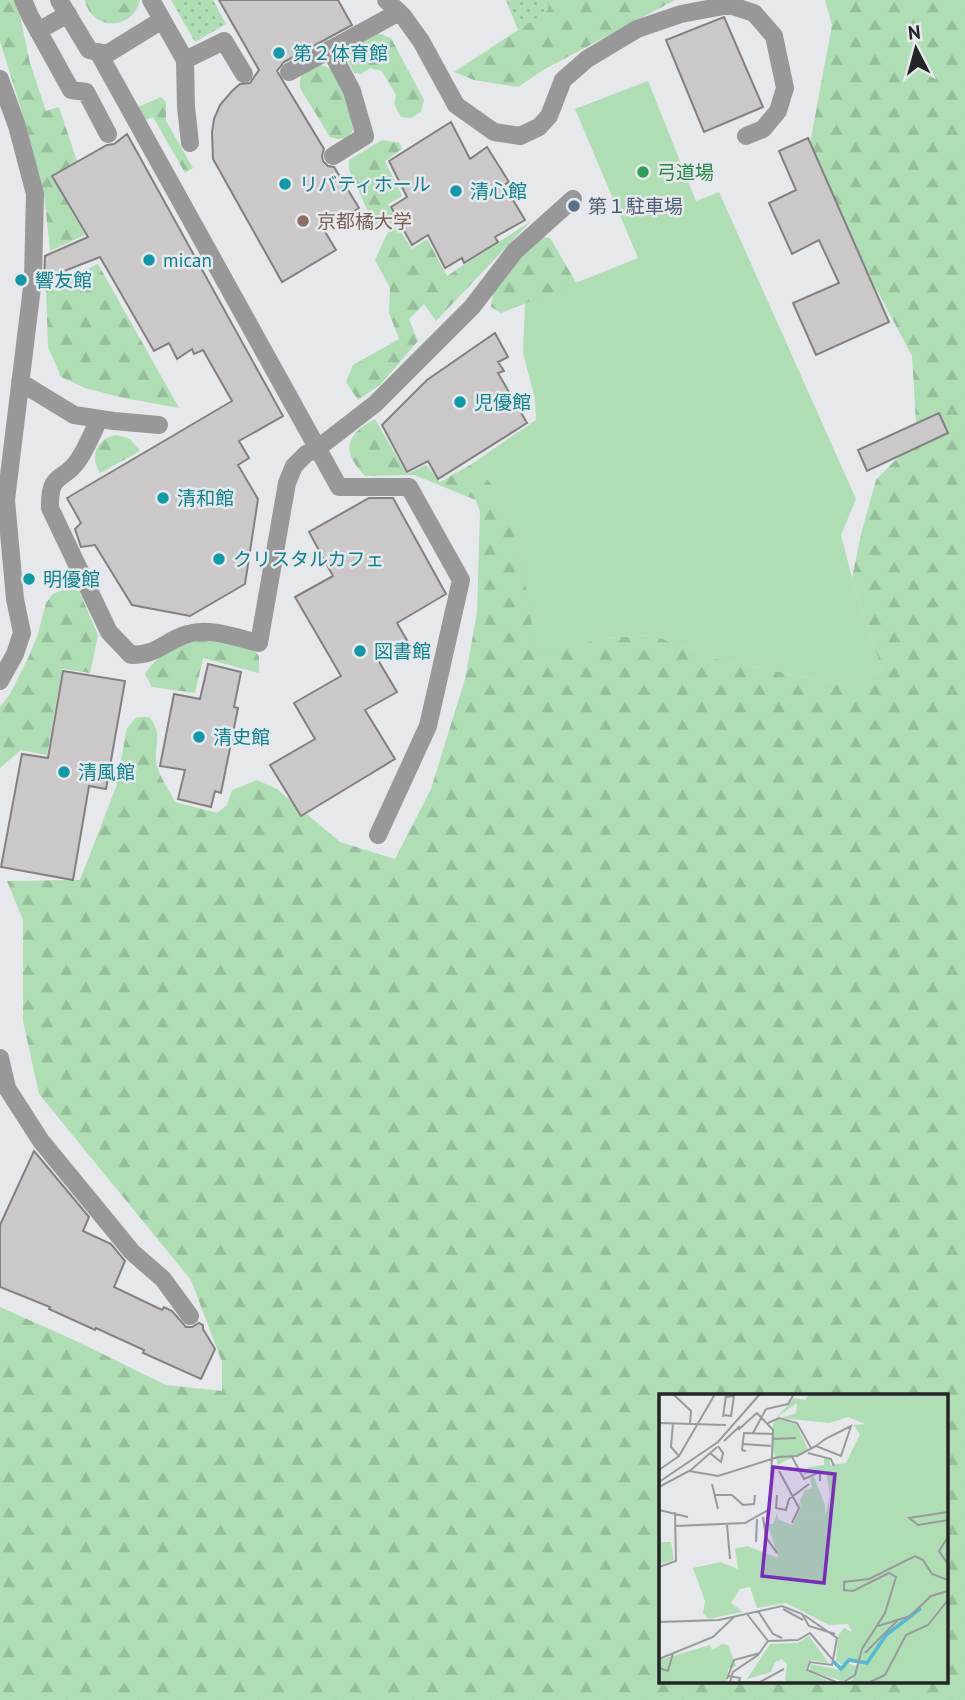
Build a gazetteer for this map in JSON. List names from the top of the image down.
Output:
{
  "places": [
    "第２体育館",
    "弓道場",
    "リバティホール",
    "清心館",
    "第１駐車場",
    "京都橘大学",
    "mican",
    "響友館",
    "児優館",
    "清和館",
    "クリスタルカフェ",
    "明優館",
    "図書館",
    "清史館",
    "清風館"
  ],
  "north": "top"
}
